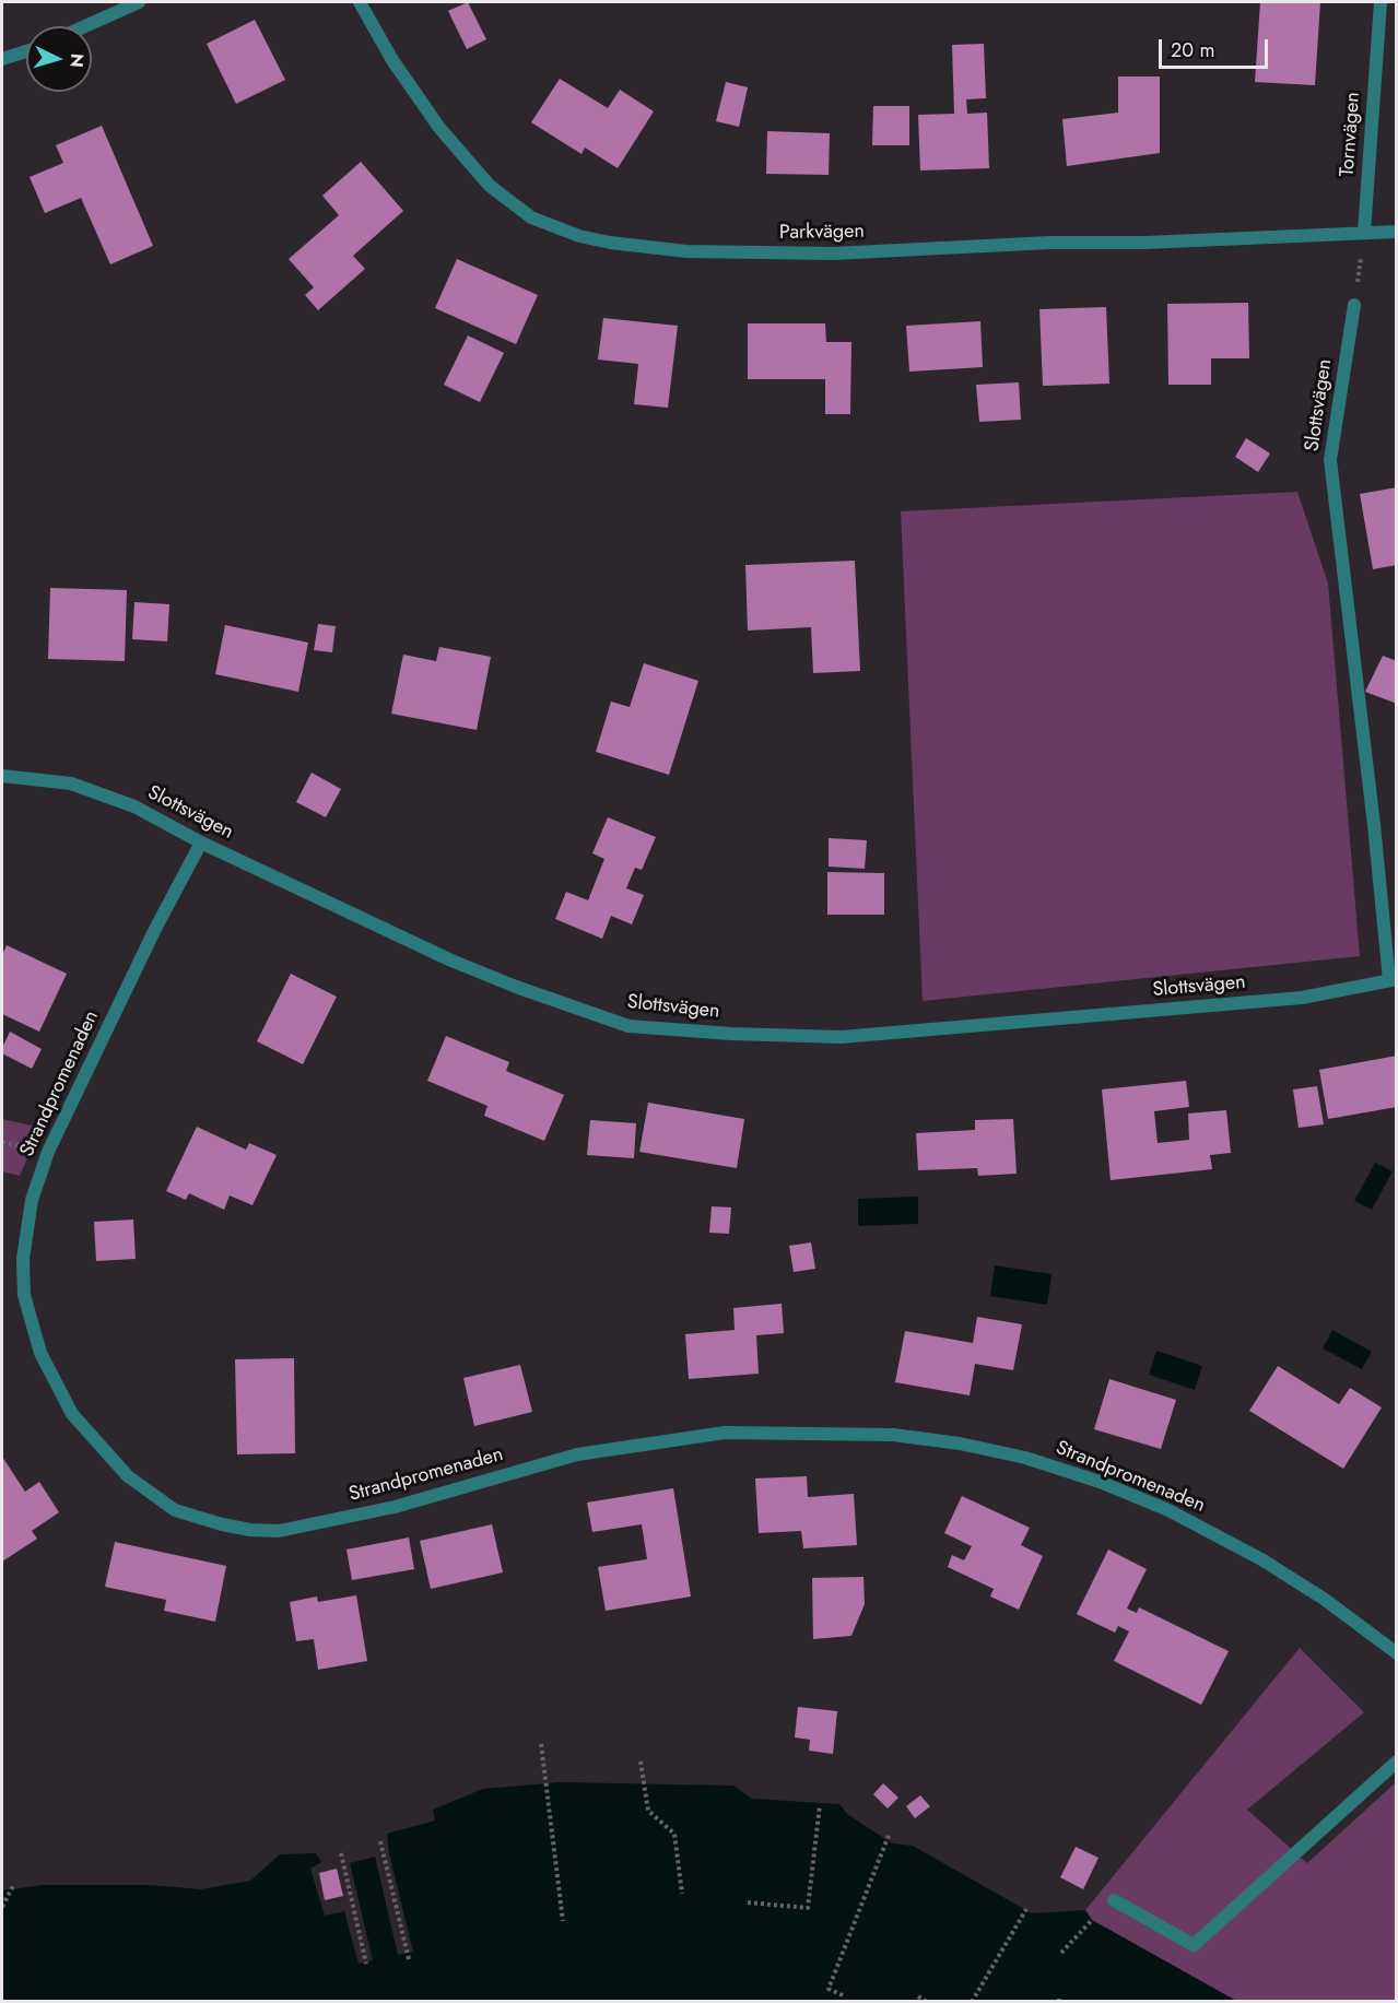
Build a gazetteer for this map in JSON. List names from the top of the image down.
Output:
{
  "streets": {
    "street": [
      "Tornvägen",
      "Parkvägen",
      "Slottsvägen",
      "Strandpromenaden"
    ]
  },
  "crossings": [
    ["Tornvägen", "Parkvägen"],
    ["Slottsvägen", "Strandpromenaden"]
  ],
  "scale_bar": "20 m",
  "north": "right"
}
